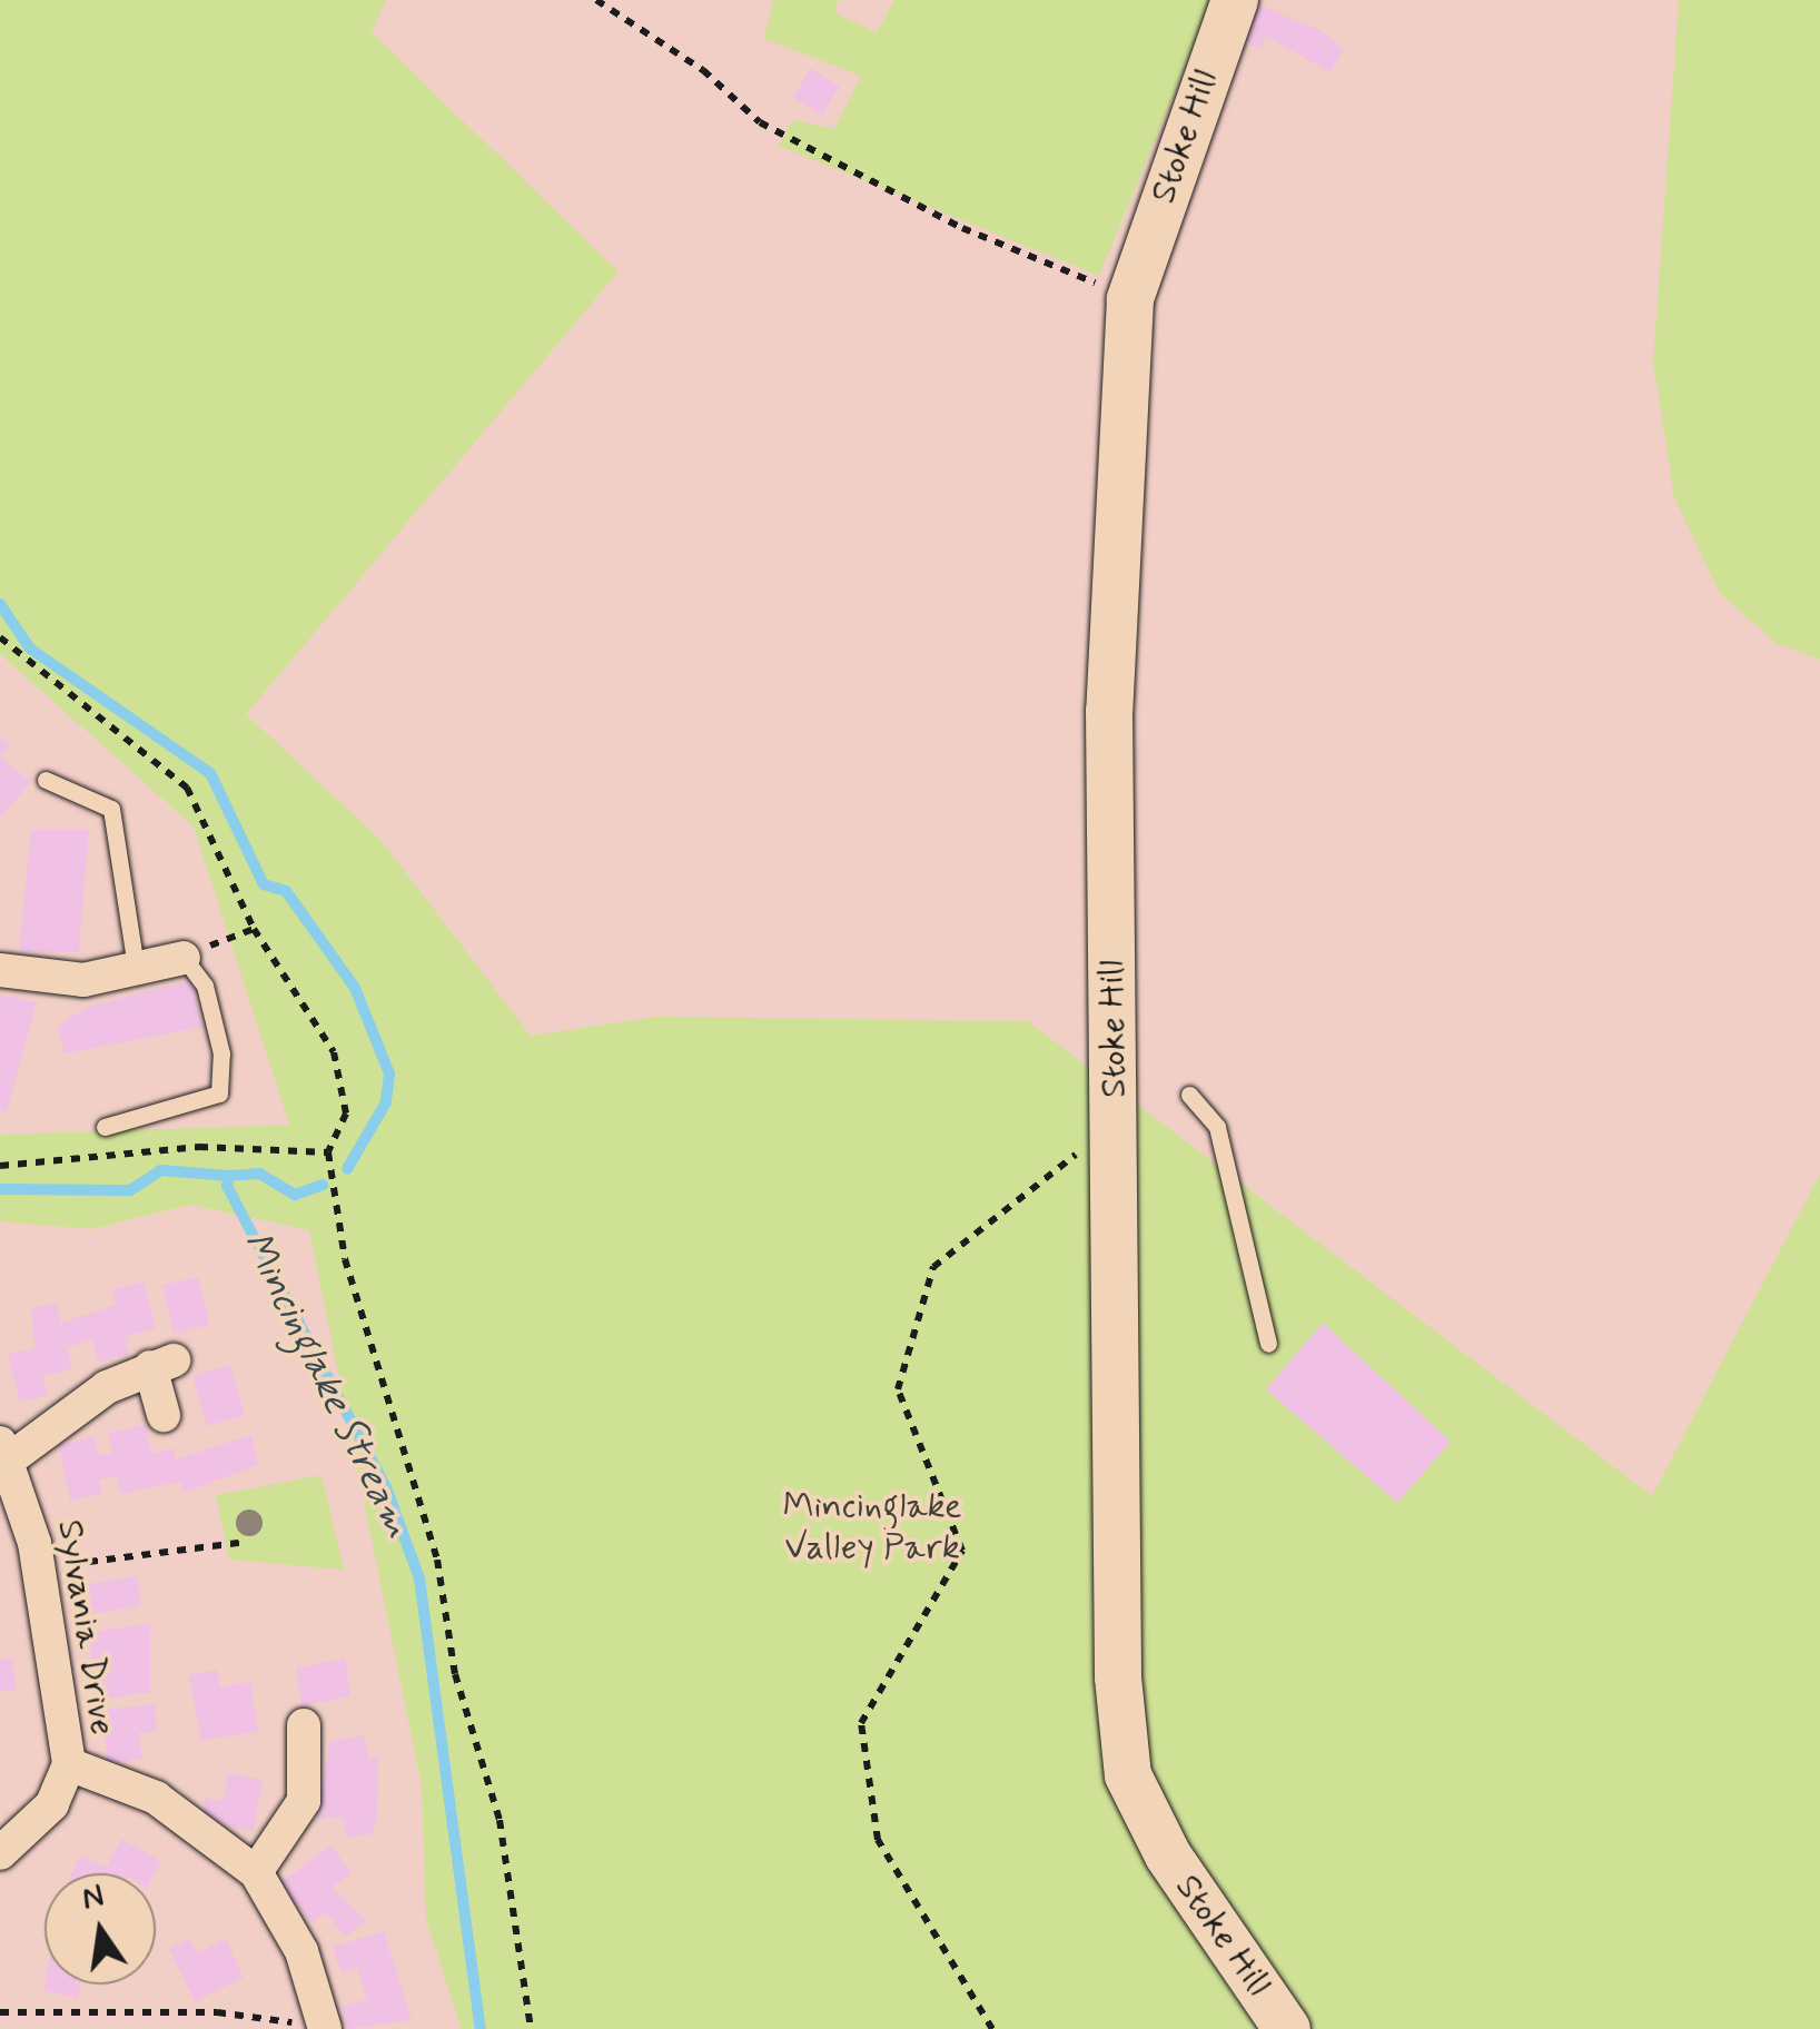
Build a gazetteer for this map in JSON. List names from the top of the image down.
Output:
{
  "streets": {
    "street": ["Stoke Hill", "Sylvania Drive"]
  },
  "water": ["Mincinglake Stream"],
  "parks": ["Mincinglake Valley Park"],
  "north": "top"
}
